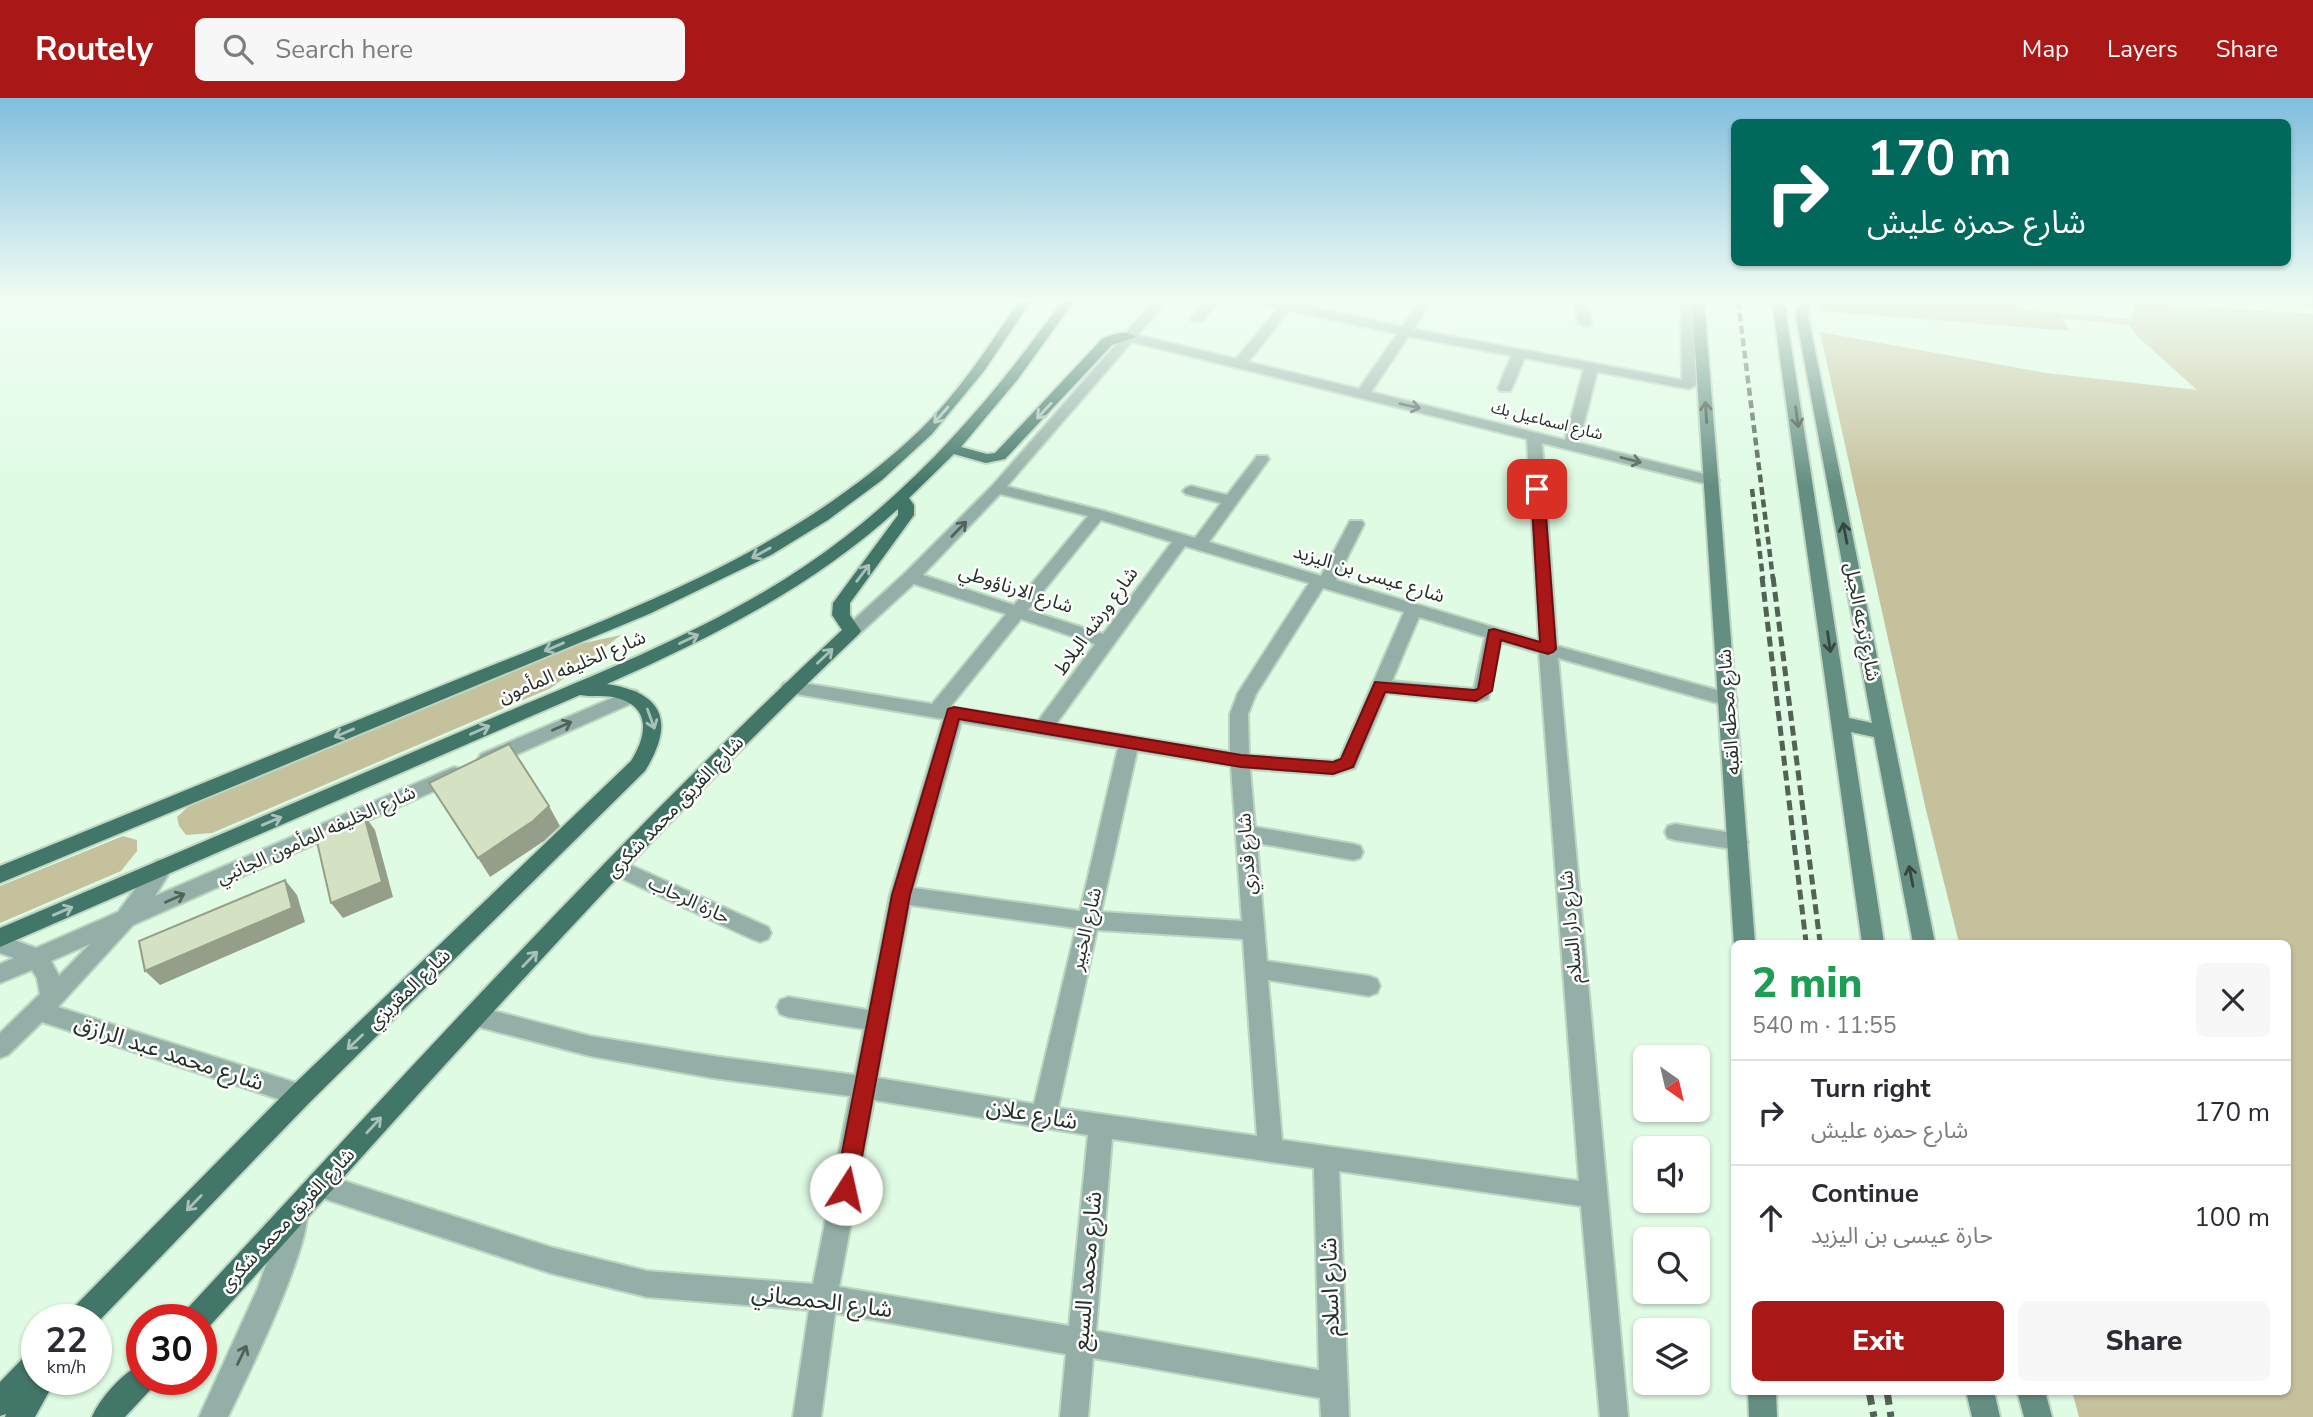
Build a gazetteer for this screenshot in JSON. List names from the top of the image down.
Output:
{
  "streets": {
    "main road": [
      "شارع ترعه الجبل",
      "شارع الخليفه المأمون",
      "شارع محطه القبه",
      "شارع الفريق محمد شكرى",
      "شارع المقريزي"
    ],
    "street": [
      "شارع اسماعيل بك",
      "شارع عيسى بن اليزيد",
      "شارع الارناؤوطي",
      "شارع ورشه البلاط",
      "شارع الخليفه المأمون الجانبي",
      "شارع قدري",
      "حارة الرحاب",
      "شارع دار السلام",
      "شارع الخبير",
      "شارع محمد عبد الرازق",
      "شارع علان",
      "شارع محمد السبع",
      "شارع اسلام",
      "شارع الحمصاني"
    ]
  },
  "crossings": [
    ["شارع اسماعيل بك", "شارع محطه القبه"],
    ["شارع اسماعيل بك", "شارع دار السلام"],
    ["شارع عيسى بن اليزيد", "شارع ورشه البلاط"],
    ["شارع عيسى بن اليزيد", "شارع محطه القبه"],
    ["شارع عيسى بن اليزيد", "شارع الفريق محمد شكرى"],
    ["شارع عيسى بن اليزيد", "شارع قدري"],
    ["شارع عيسى بن اليزيد", "شارع دار السلام"],
    ["شارع الارناؤوطي", "شارع ورشه البلاط"],
    ["شارع الارناؤوطي", "شارع الفريق محمد شكرى"],
    ["شارع الفريق محمد شكرى", "حارة الرحاب"],
    ["شارع الفريق محمد شكرى", "شارع علان"],
    ["شارع الفريق محمد شكرى", "شارع الحمصاني"],
    ["شارع الخليفه المأمون الجانبي", "شارع المقريزي"],
    ["شارع قدري", "شارع علان"],
    ["شارع دار السلام", "شارع علان"],
    ["شارع الخبير", "شارع علان"],
    ["شارع المقريزي", "شارع محمد عبد الرازق"],
    ["شارع علان", "شارع محمد السبع"],
    ["شارع علان", "شارع اسلام"],
    ["شارع محمد السبع", "شارع الحمصاني"],
    ["شارع اسلام", "شارع الحمصاني"]
  ],
  "one_way": [
    "شارع اسماعيل بك",
    "شارع الفريق محمد شكرى",
    "شارع الخليفه المأمون الجانبي",
    "شارع المقريزي"
  ],
  "north": "bottom right",
  "page": {
    "header": "Routely",
    "search": "Search here",
    "nav": ["Map", "Layers", "Share"],
    "turn": ["170 m", "شارع حمزه عليش"],
    "heading": ["2 min", "540 m · 11:55"],
    "list": [
      {
        "name": "Turn right",
        "note": "شارع حمزه عليش",
        "value": "170 m"
      },
      {
        "name": "Continue",
        "note": "حارة عيسى بن اليزيد",
        "value": "100 m"
      }
    ],
    "buttons": ["Exit", "Share"],
    "speed": "22 km/h",
    "limit": "30"
  }
}
